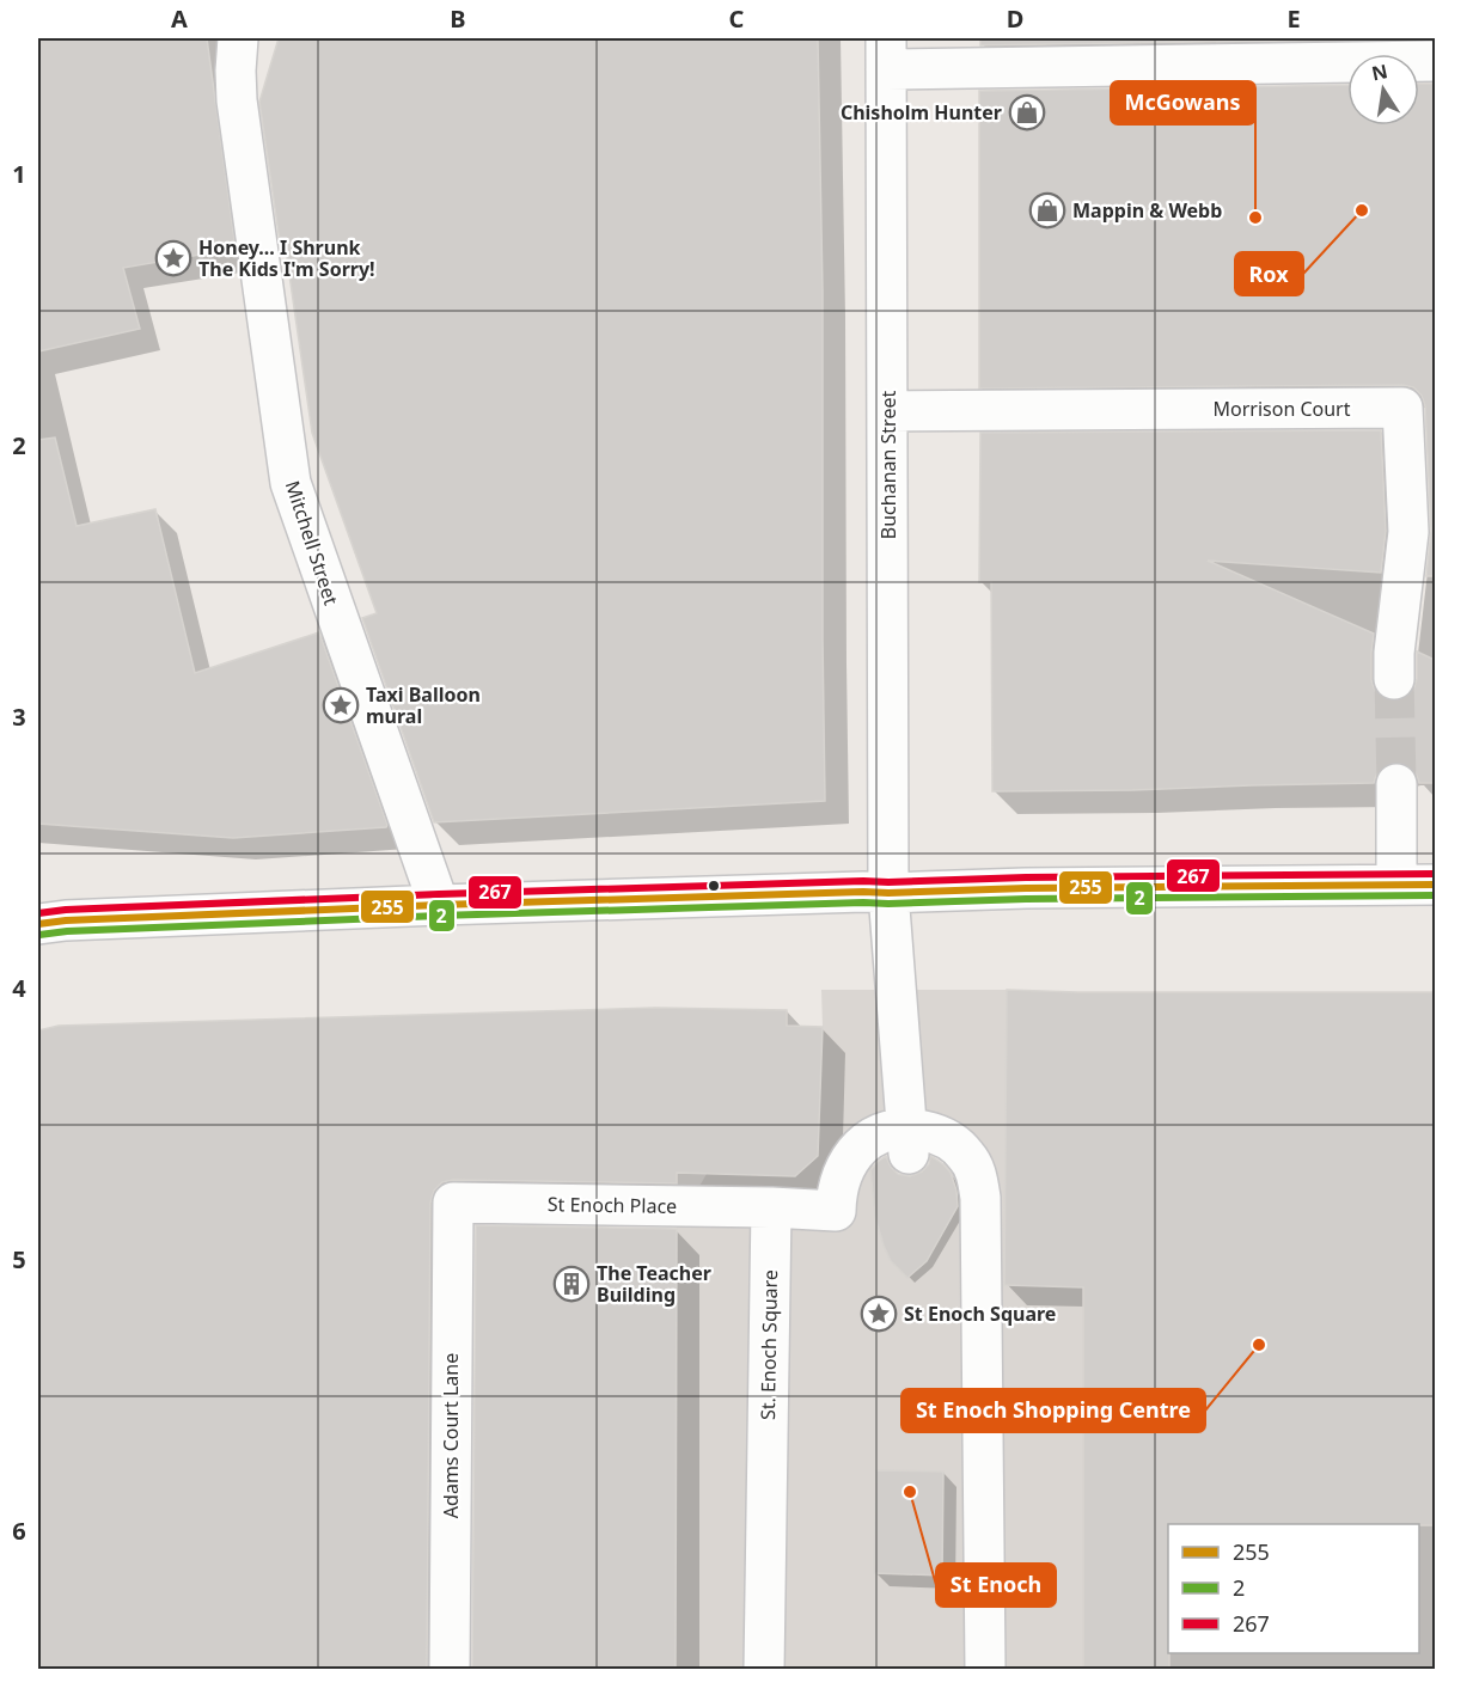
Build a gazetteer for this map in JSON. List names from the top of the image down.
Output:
{
  "streets": {
    "street": [
      "Morrison Court",
      "Buchanan Street",
      "Mitchell Street",
      "St Enoch Place",
      "St. Enoch Square",
      "Adams Court Lane"
    ]
  },
  "crossings": [
    ["Morrison Court", "Buchanan Street"],
    ["St Enoch Place", "St. Enoch Square"],
    ["St Enoch Place", "Adams Court Lane"]
  ],
  "places": {
    "shop": ["Chisholm Hunter", "Mappin & Webb"],
    "other": [
      "Rox",
      "McGowans",
      "St Enoch Shopping Centre",
      "St Enoch"
    ],
    "place": ["Honey... I Shrunk The Kids I'm Sorry!", "Taxi Balloon mural", "St Enoch Square"],
    "building": ["The Teacher Building"]
  },
  "lines": ["transit line 267", "transit line 255", "transit line 2"],
  "legend": ["255", "2", "267"],
  "north": "top",
  "grid": {
    "columns": [
      "A",
      "B",
      "C",
      "D",
      "E"
    ],
    "rows": [
      "1",
      "2",
      "3",
      "4",
      "5",
      "6"
    ]
  }
}
